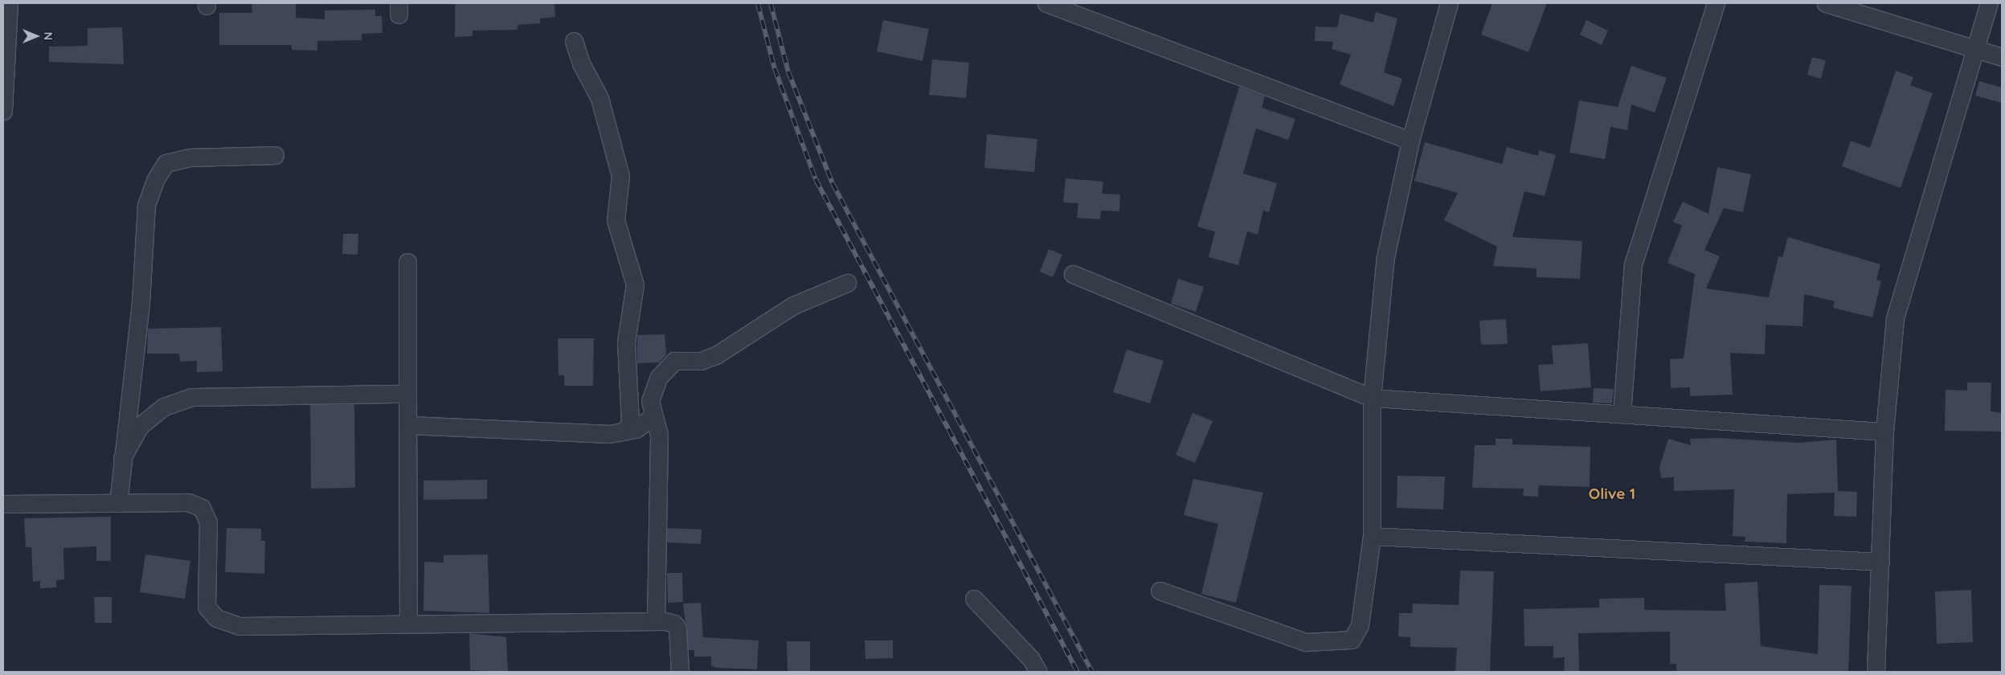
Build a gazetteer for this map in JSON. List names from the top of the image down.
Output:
{
  "districts": ["Olive 1"],
  "north": "right"
}
